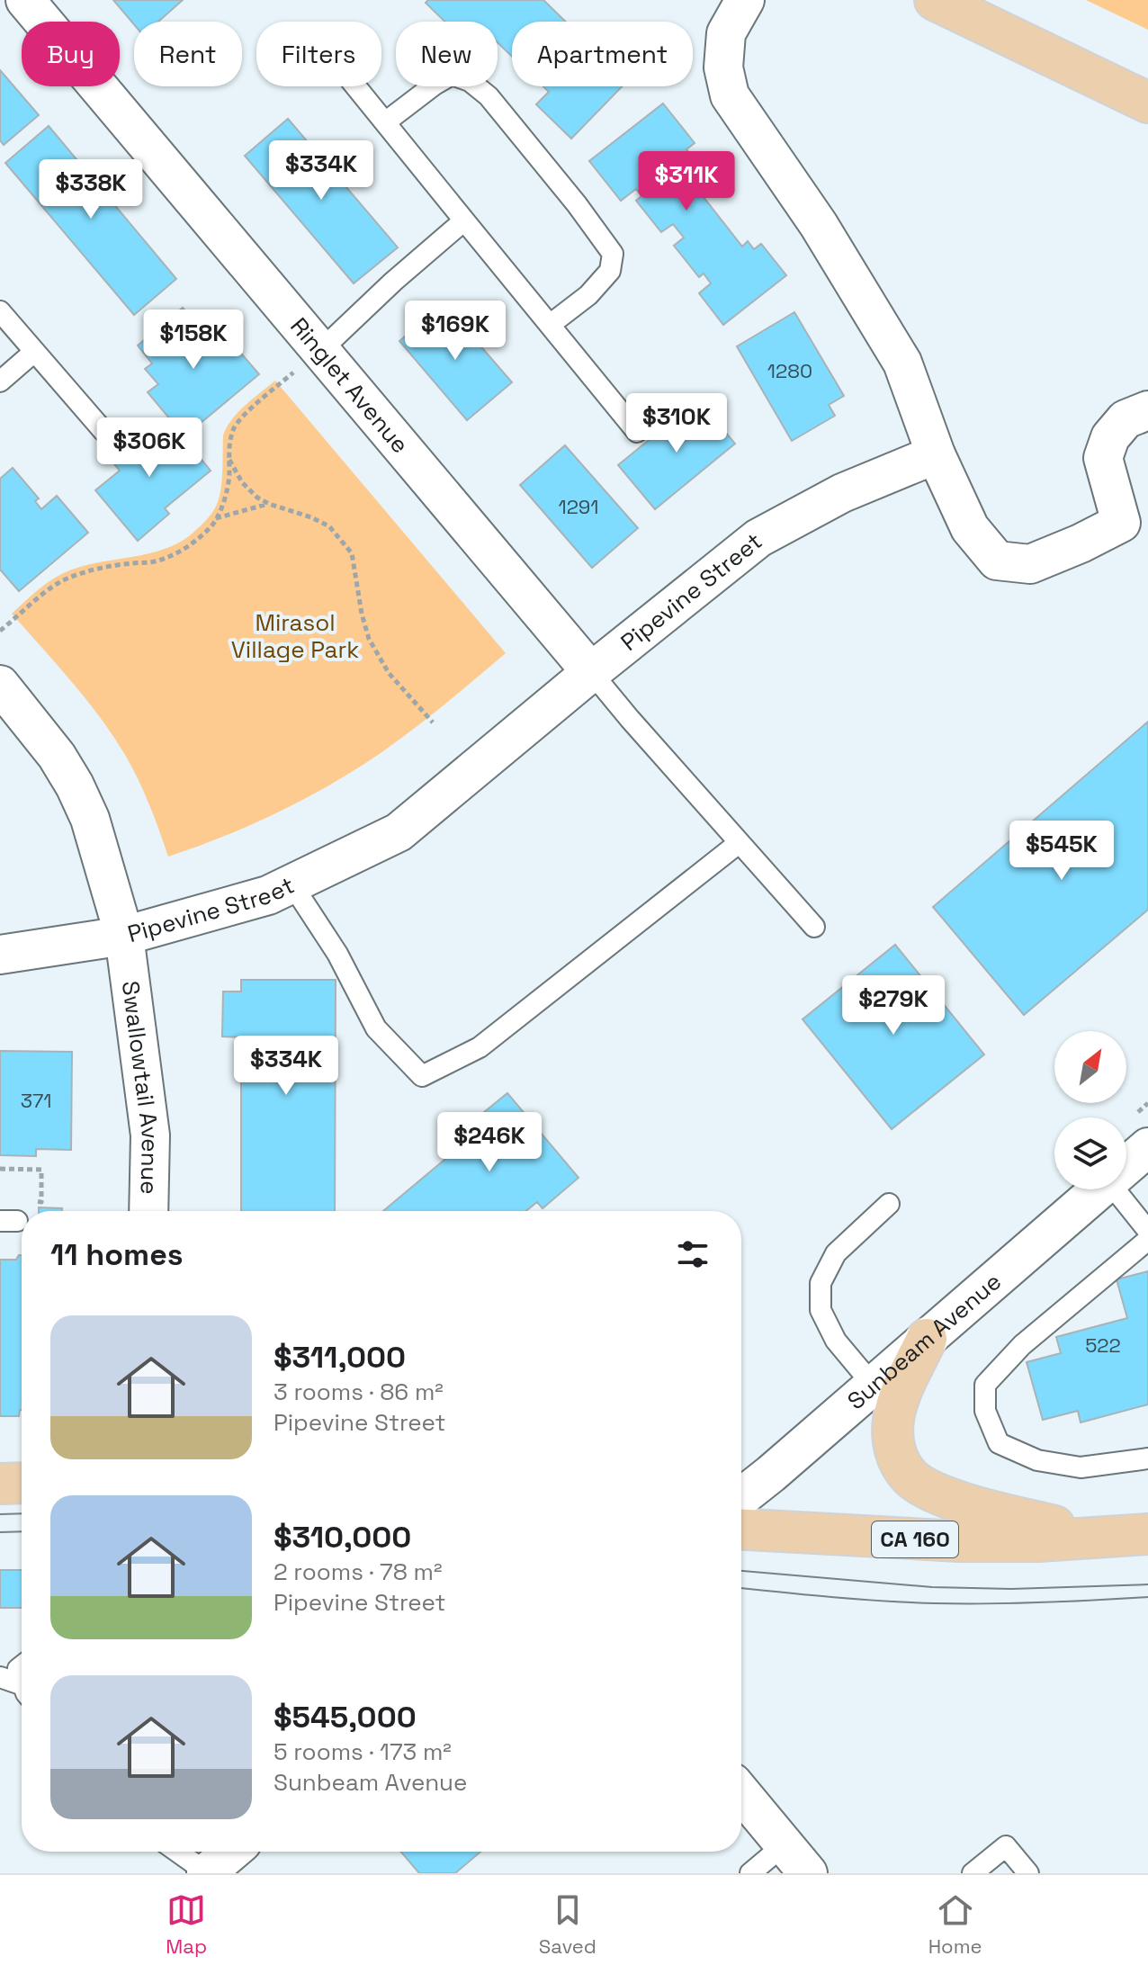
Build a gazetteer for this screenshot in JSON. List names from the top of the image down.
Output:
{
  "streets": {
    "main road": ["CA 160"],
    "street": [
      "Ringlet Avenue",
      "Pipevine Street",
      "Swallowtail Avenue",
      "Sunbeam Avenue"
    ]
  },
  "crossings": [
    ["Ringlet Avenue", "Pipevine Street"],
    ["Pipevine Street", "Swallowtail Avenue"]
  ],
  "parks": ["Mirasol Village Park"],
  "house_numbers": [
    "1280",
    "1291",
    "371",
    "522"
  ],
  "north": "top right",
  "page": {
    "chip": [
      "Buy",
      "Rent",
      "Filters",
      "New",
      "Apartment"
    ],
    "price": [
      "$334K",
      "$311K",
      "$338K",
      "$169K",
      "$158K",
      "$310K",
      "$306K",
      "$545K",
      "$279K",
      "$334K",
      "$246K"
    ],
    "heading": "11 homes",
    "list": [
      {
        "name": "$311,000",
        "note": "3 rooms · 86 m² · Pipevine Street"
      },
      {
        "name": "$310,000",
        "note": "2 rooms · 78 m² · Pipevine Street"
      },
      {
        "name": "$545,000",
        "note": "5 rooms · 173 m² · Sunbeam Avenue"
      }
    ],
    "tabs": ["Map", "Saved", "Home"]
  }
}
